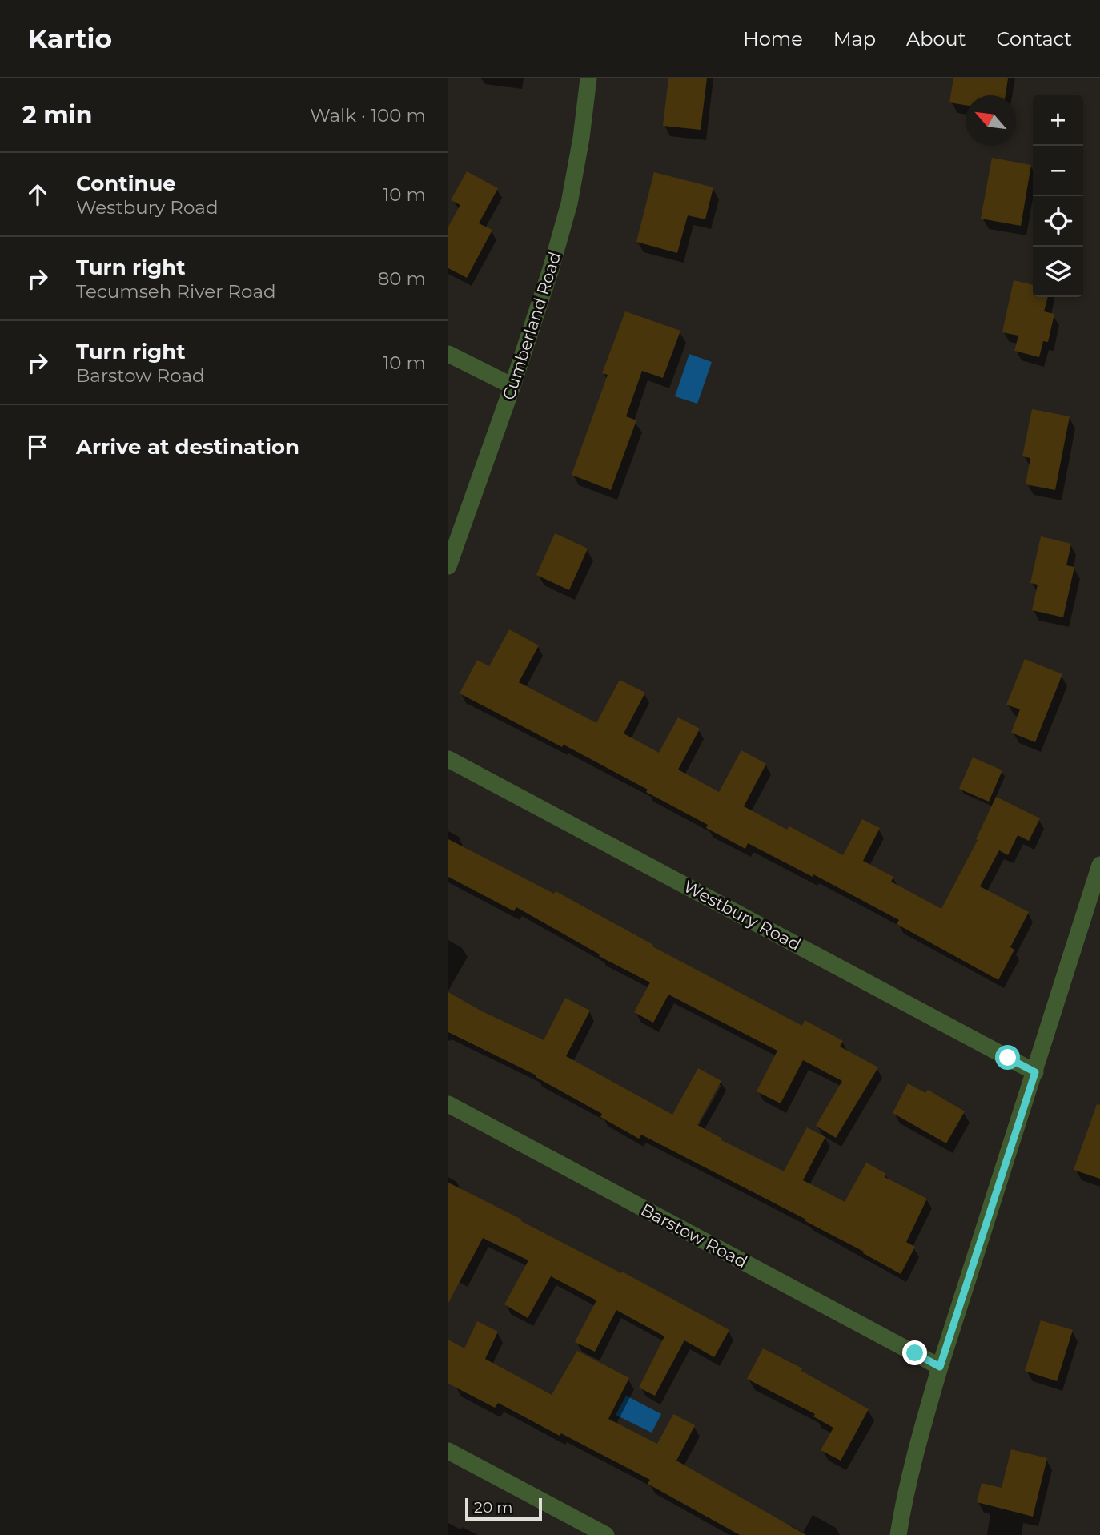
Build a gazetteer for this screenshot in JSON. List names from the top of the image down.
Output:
{
  "streets": {
    "street": ["Cumberland Road", "Westbury Road", "Barstow Road"]
  },
  "scale_bar": "20 m",
  "north": "top left",
  "page": {
    "header": "Kartio",
    "nav": [
      "Home",
      "Map",
      "About",
      "Contact"
    ],
    "heading": ["2 min", "Walk · 100 m"],
    "map_buttons": ["+", "−"],
    "list": [
      ["Continue", "Westbury Road", "10 m"],
      ["Turn right", "Tecumseh River Road", "80 m"],
      ["Turn right", "Barstow Road", "10 m"],
      "Arrive at destination"
    ],
    "scale": "20 m"
  }
}
